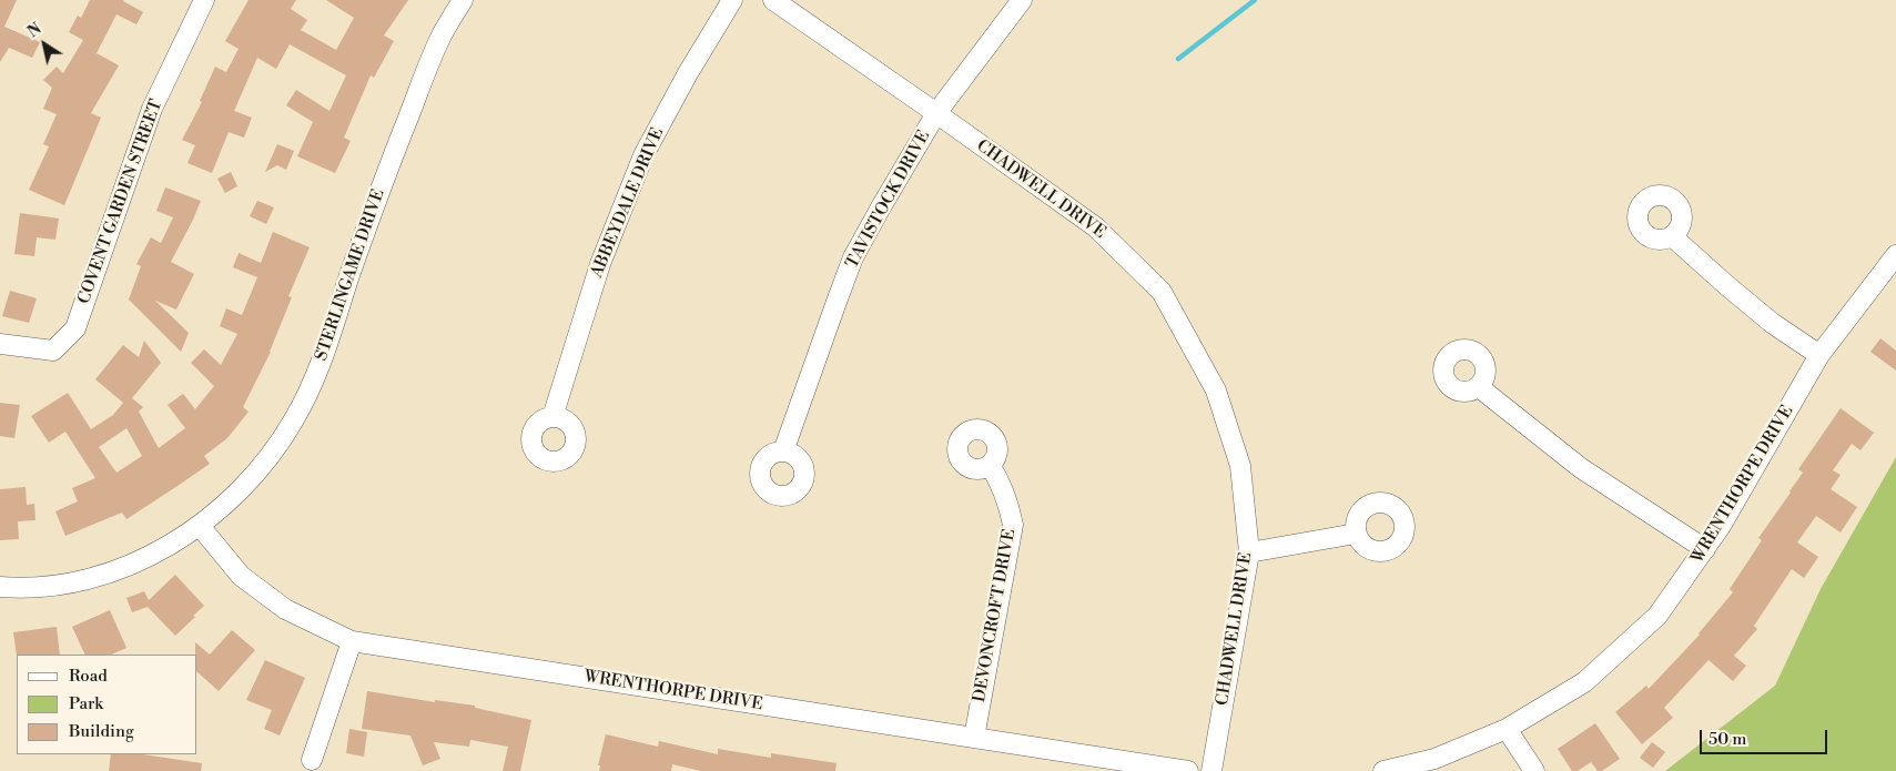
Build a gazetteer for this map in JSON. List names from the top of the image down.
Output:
{
  "streets": {
    "street": [
      "CHADWELL DRIVE",
      "TAVISTOCK DRIVE",
      "COVENT GARDEN STREET",
      "ABBEYDALE DRIVE",
      "STERLINGAME DRIVE",
      "WRENTHORPE DRIVE",
      "DEVONCROFT DRIVE"
    ]
  },
  "crossings": [
    ["CHADWELL DRIVE", "TAVISTOCK DRIVE"],
    ["STERLINGAME DRIVE", "WRENTHORPE DRIVE"],
    ["WRENTHORPE DRIVE", "DEVONCROFT DRIVE"]
  ],
  "legend": ["Road", "Park", "Building"],
  "scale_bar": "50 m",
  "north": "top left"
}
